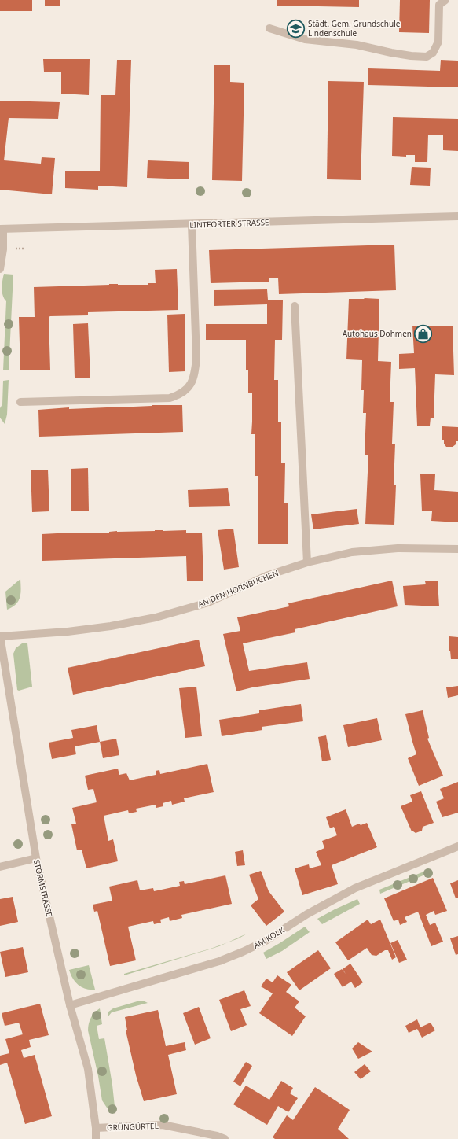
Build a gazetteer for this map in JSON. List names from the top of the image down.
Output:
{
  "streets": {
    "street": [
      "LINTFORTER STRASSE",
      "AN DEN HORNBUCHEN",
      "STORMSTRASSE",
      "AM KOLK",
      "GRÜNGÜRTEL"
    ]
  },
  "crossings": [
    ["AN DEN HORNBUCHEN", "STORMSTRASSE"],
    ["STORMSTRASSE", "AM KOLK"],
    ["STORMSTRASSE", "GRÜNGÜRTEL"]
  ],
  "places": {
    "school or university": ["Städt. Gem. Grundschule Lindenschule"],
    "shop": ["Autohaus Dohmen"]
  }
}
